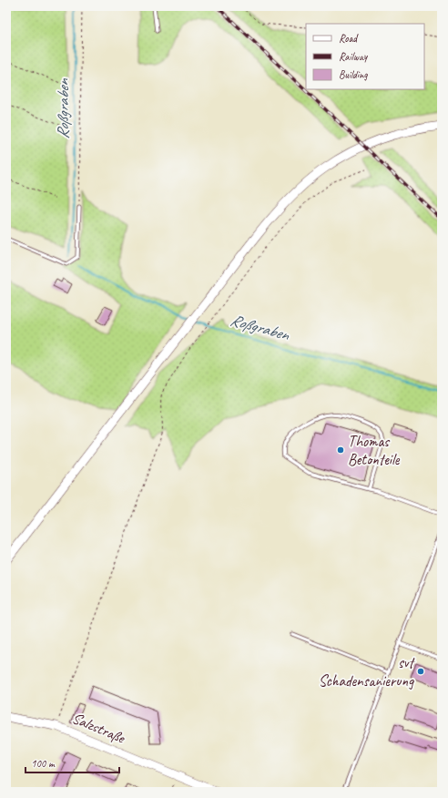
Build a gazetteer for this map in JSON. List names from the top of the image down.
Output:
{
  "streets": {
    "main road": ["Salzstraße"]
  },
  "water": ["Roßgraben"],
  "places": ["Thomas Betonteile", "svt Schadensanierung"],
  "legend": ["Road", "Railway", "Building"],
  "scale_bar": "100 m"
}
